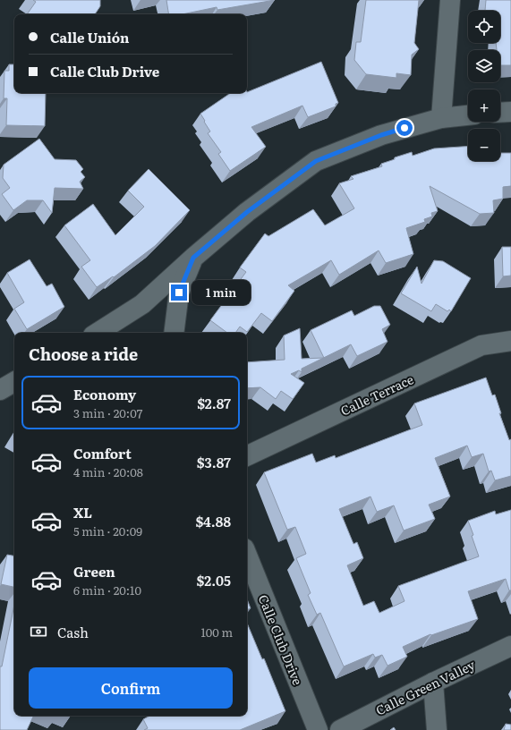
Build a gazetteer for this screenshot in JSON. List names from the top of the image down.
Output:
{
  "streets": {
    "street": ["Calle Terrace", "Calle Club Drive", "Calle Green Valley"]
  },
  "page": {
    "map_buttons": ["+", "−"],
    "banner": ["Calle Unión", "Calle Club Drive"],
    "bubble": "1 min",
    "heading": "Choose a ride",
    "list": [
      {
        "name": "Economy",
        "note": "3 min · 20:07",
        "value": "$2.87"
      },
      {
        "name": "Comfort",
        "note": "4 min · 20:08",
        "value": "$3.87"
      },
      {
        "name": "XL",
        "note": "5 min · 20:09",
        "value": "$4.88"
      },
      {
        "name": "Green",
        "note": "6 min · 20:10",
        "value": "$2.05"
      }
    ],
    "pay": ["Cash", "100 m"],
    "buttons": "Confirm"
  }
}
